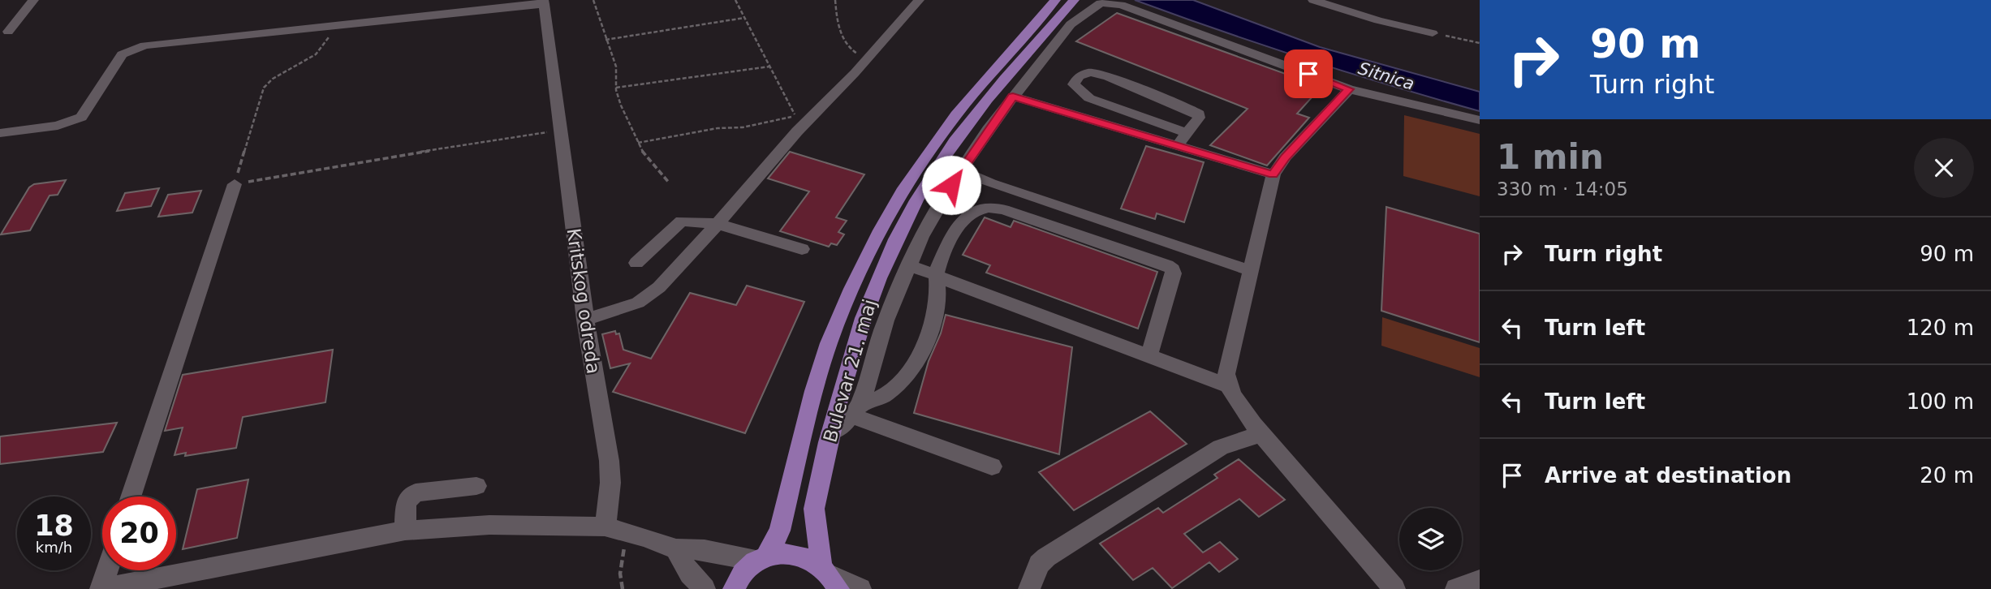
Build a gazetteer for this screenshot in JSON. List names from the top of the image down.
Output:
{
  "streets": {
    "main road": ["Bulevar 21. maj"],
    "street": ["Kritskog odreda"]
  },
  "water": ["Sitnica"],
  "page": {
    "turn": ["90 m", "Turn right"],
    "heading": ["1 min", "330 m · 14:05"],
    "list": [
      {
        "name": "Turn right",
        "value": "90 m"
      },
      {
        "name": "Turn left",
        "value": "120 m"
      },
      {
        "name": "Turn left",
        "value": "100 m"
      },
      {
        "name": "Arrive at destination",
        "value": "20 m"
      }
    ],
    "speed": "18 km/h",
    "limit": "20"
  }
}
